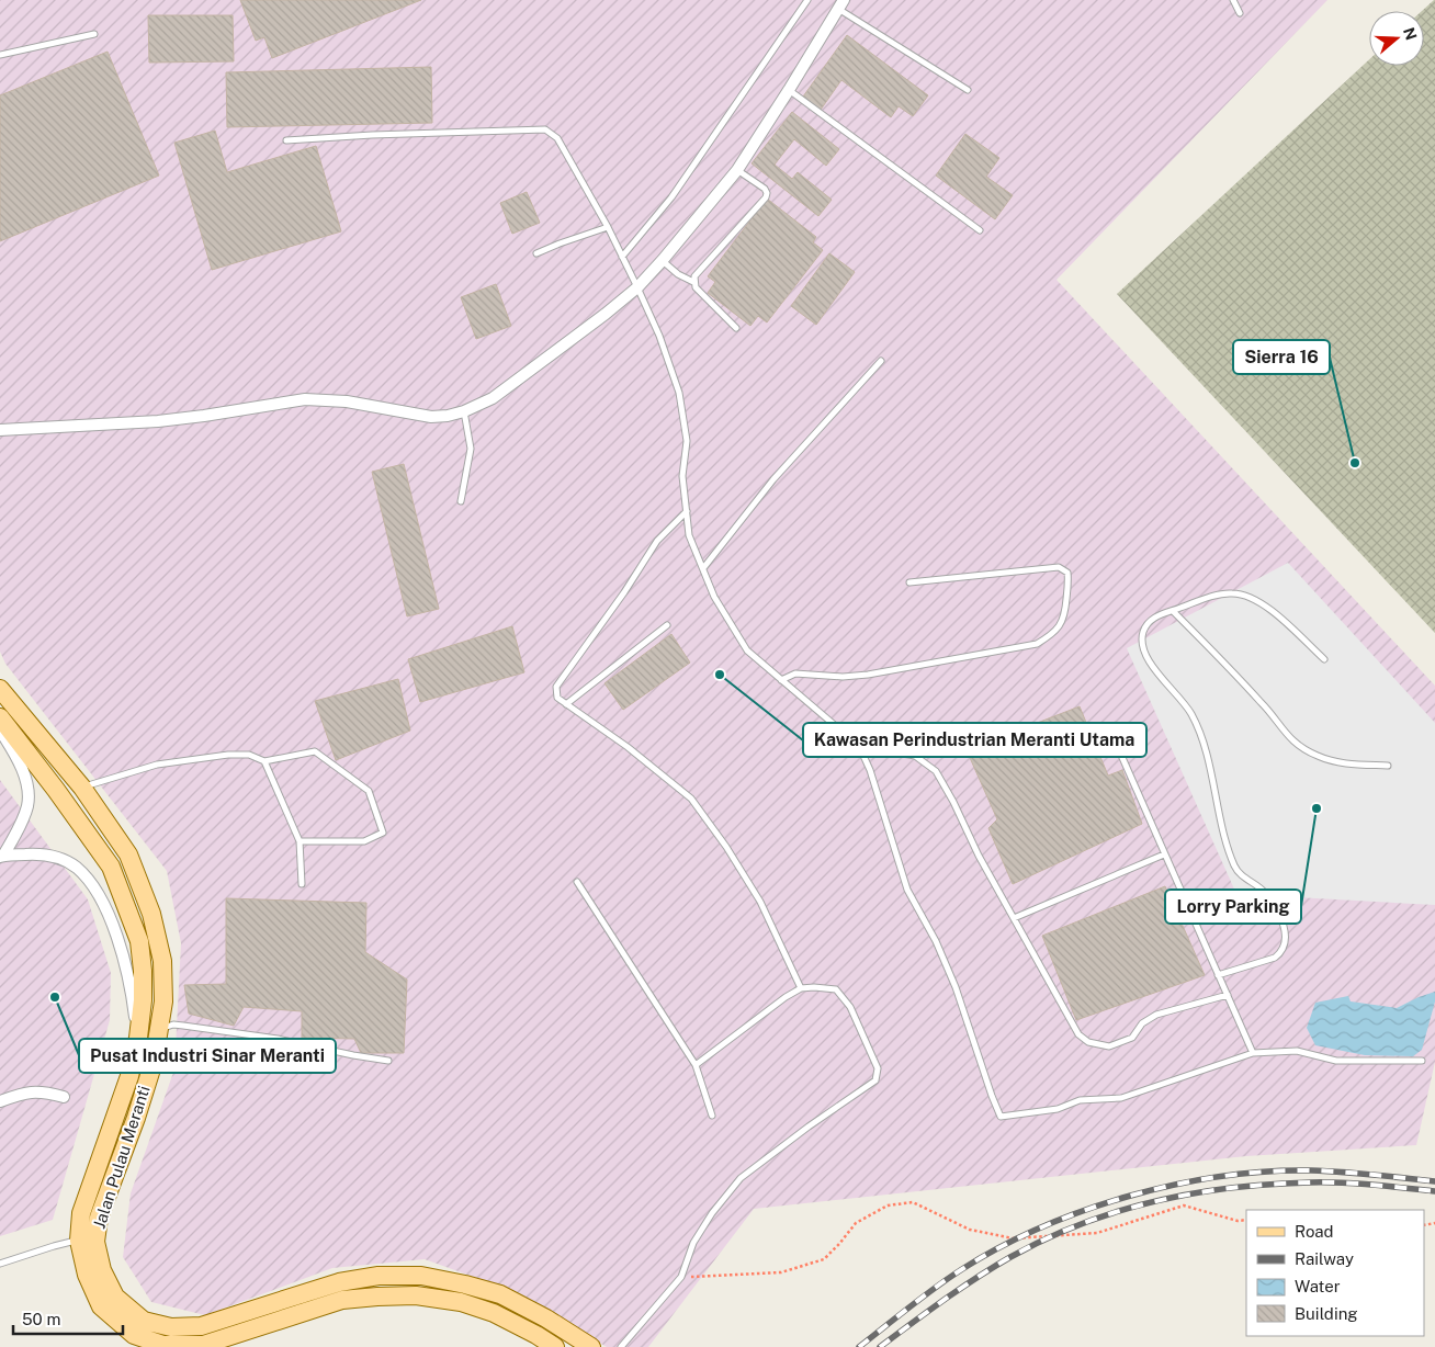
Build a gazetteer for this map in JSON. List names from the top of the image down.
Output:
{
  "streets": {
    "main road": ["Jalan Pulau Meranti"]
  },
  "places": [
    "Sierra 16",
    "Kawasan Perindustrian Meranti Utama",
    "Lorry Parking",
    "Pusat Industri Sinar Meranti"
  ],
  "legend": [
    "Road",
    "Railway",
    "Water",
    "Building"
  ],
  "scale_bar": "50 m",
  "north": "right"
}
